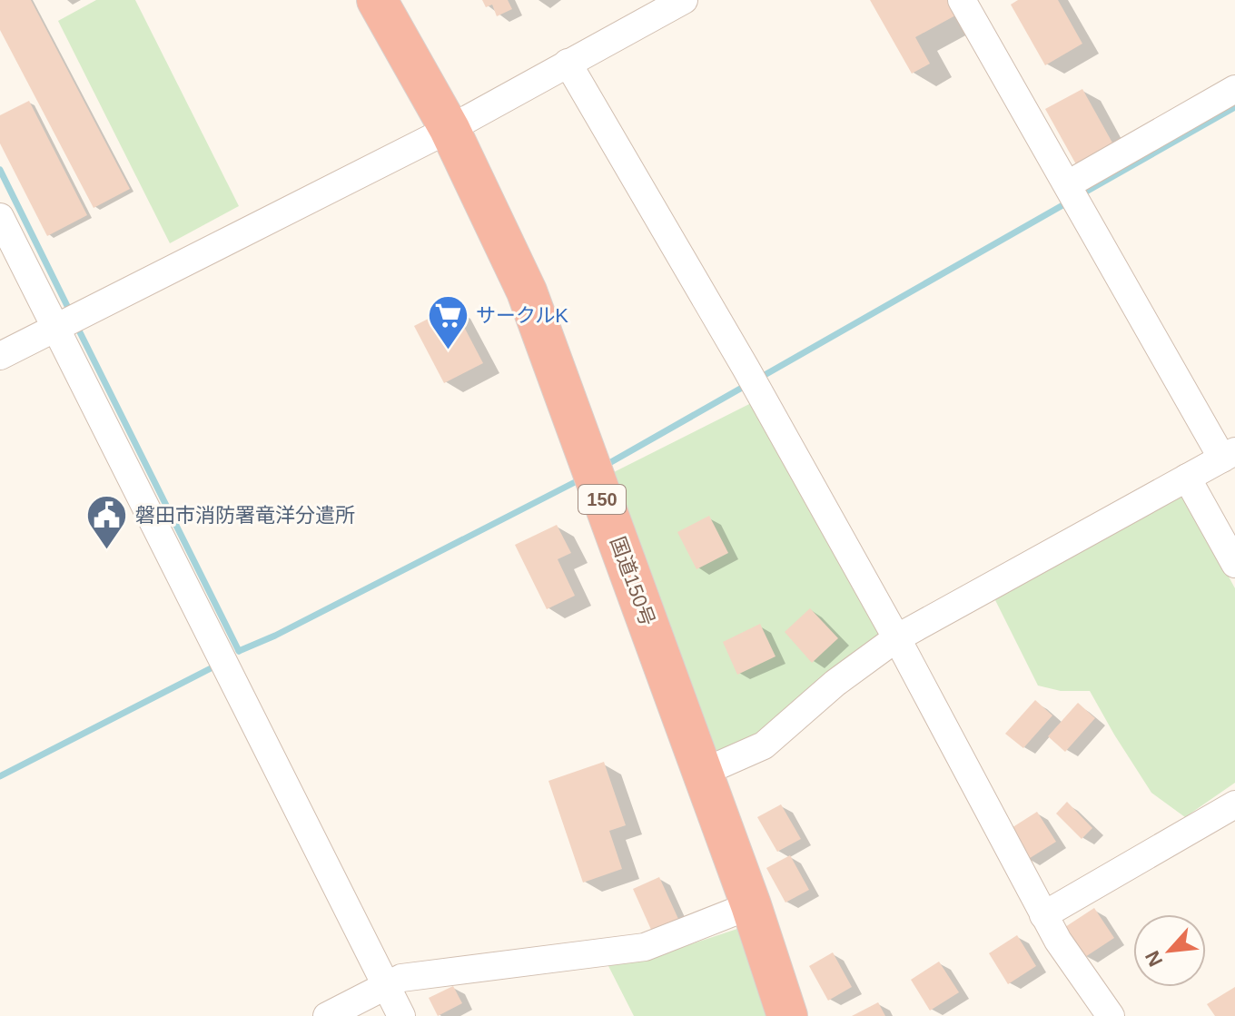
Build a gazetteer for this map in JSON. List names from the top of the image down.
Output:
{
  "streets": {
    "highway": ["150", "国道150号"]
  },
  "places": {
    "supermarket": ["サークルK"],
    "public building": ["磐田市消防署竜洋分遣所"]
  },
  "north": "bottom left"
}
